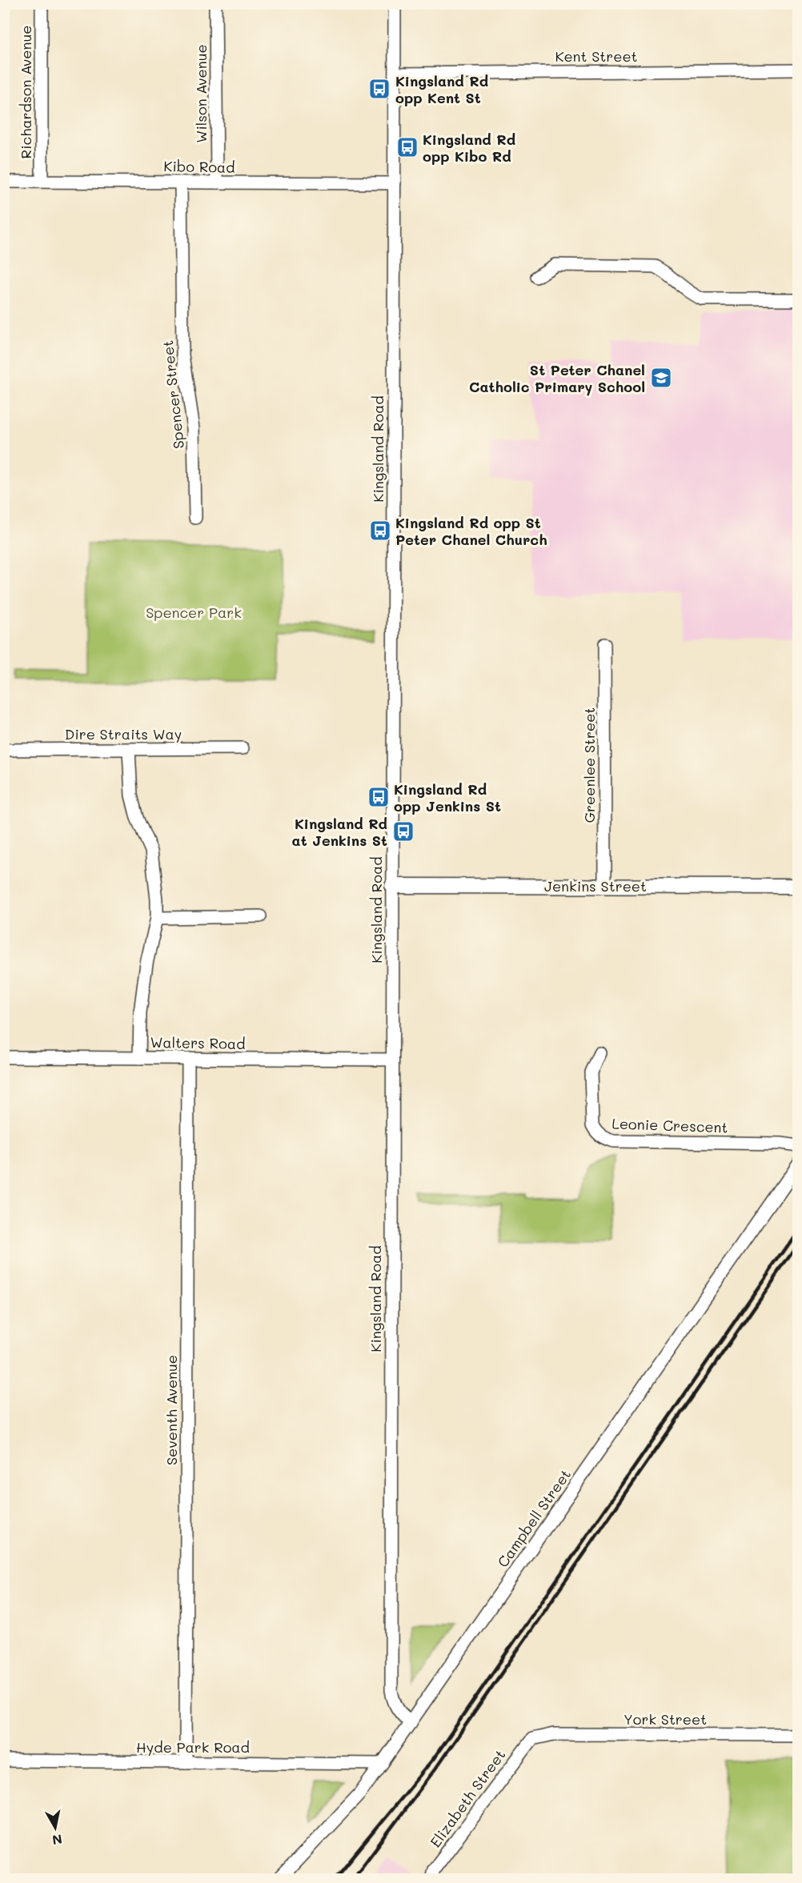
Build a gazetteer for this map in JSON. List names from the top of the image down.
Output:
{
  "streets": {
    "street": [
      "Kent Street",
      "Richardson Avenue",
      "Wilson Avenue",
      "Kibo Road",
      "Spencer Street",
      "Kingsland Road",
      "Dire Straits Way",
      "Greenlee Street",
      "Jenkins Street",
      "Walters Road",
      "Leonie Crescent",
      "Seventh Avenue",
      "Campbell Street",
      "York Street",
      "Hyde Park Road",
      "Elizabeth Street"
    ]
  },
  "crossings": [
    ["Kent Street", "Kingsland Road"],
    ["Richardson Avenue", "Kibo Road"],
    ["Wilson Avenue", "Kibo Road"],
    ["Kibo Road", "Spencer Street"],
    ["Kibo Road", "Kingsland Road"],
    ["Kingsland Road", "Jenkins Street"],
    ["Kingsland Road", "Walters Road"],
    ["Kingsland Road", "Campbell Street"],
    ["Greenlee Street", "Jenkins Street"],
    ["Walters Road", "Seventh Avenue"],
    ["Seventh Avenue", "Hyde Park Road"],
    ["Campbell Street", "Hyde Park Road"],
    ["York Street", "Elizabeth Street"]
  ],
  "parks": ["Spencer Park"],
  "places": {
    "bus stop": [
      "Kingsland Rd opp Kent St",
      "Kingsland Rd opp Kibo Rd",
      "Kingsland Rd opp St Peter Chanel Church",
      "Kingsland Rd opp Jenkins St",
      "Kingsland Rd at Jenkins St"
    ],
    "school or university": ["St Peter Chanel Catholic Primary School"]
  },
  "north": "bottom"
}
